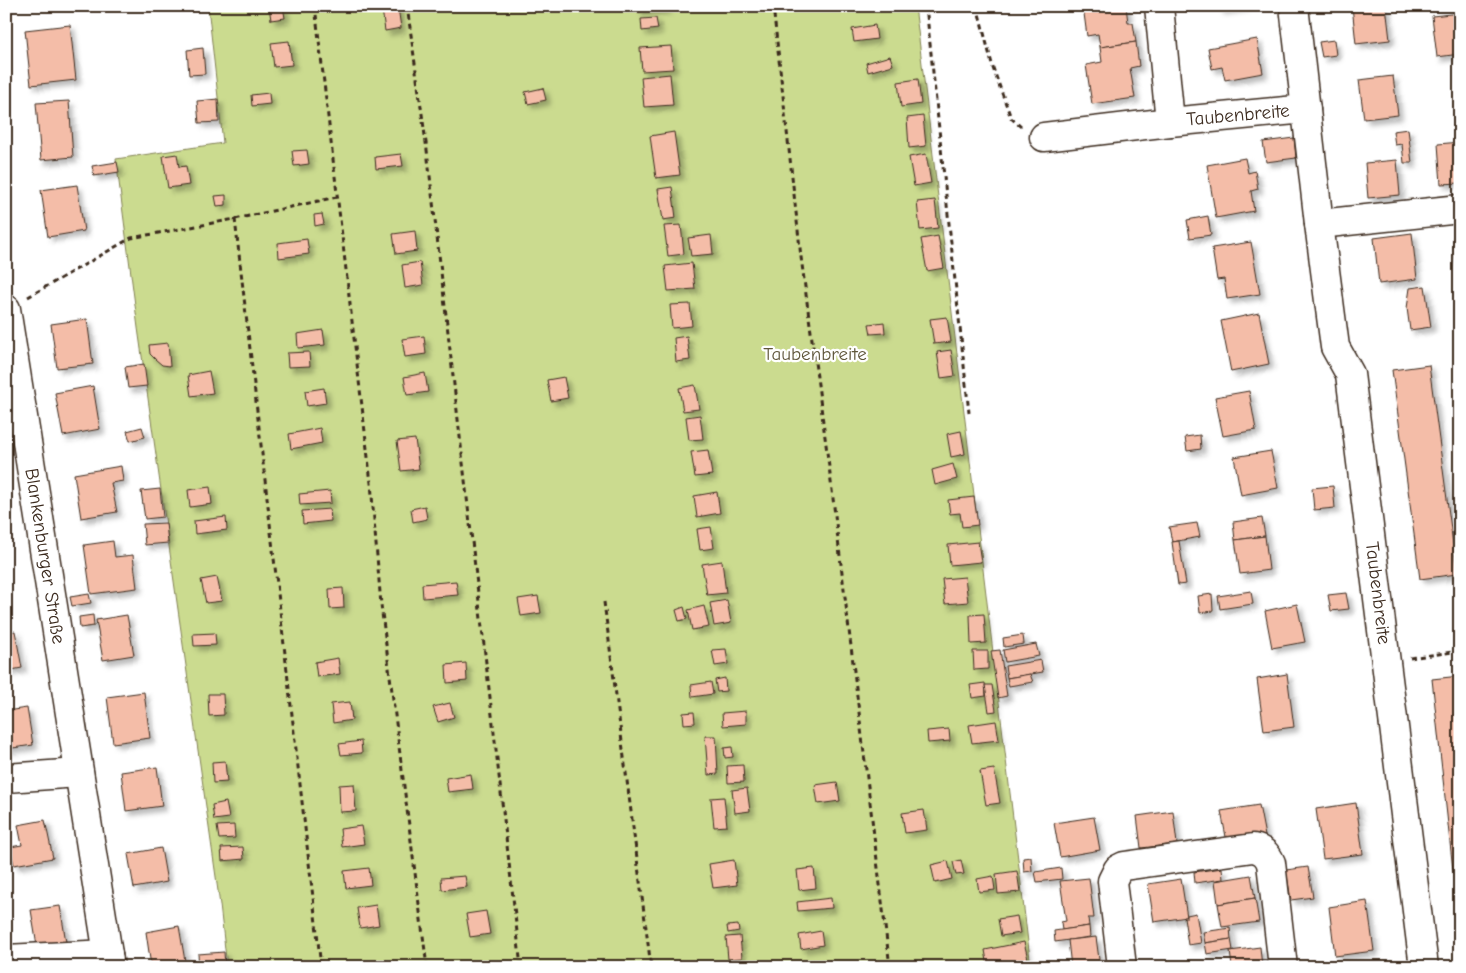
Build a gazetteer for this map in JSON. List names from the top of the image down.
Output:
{
  "streets": {
    "street": ["Taubenbreite", "Blankenburger Straße"]
  },
  "parks": ["Taubenbreite"]
}
